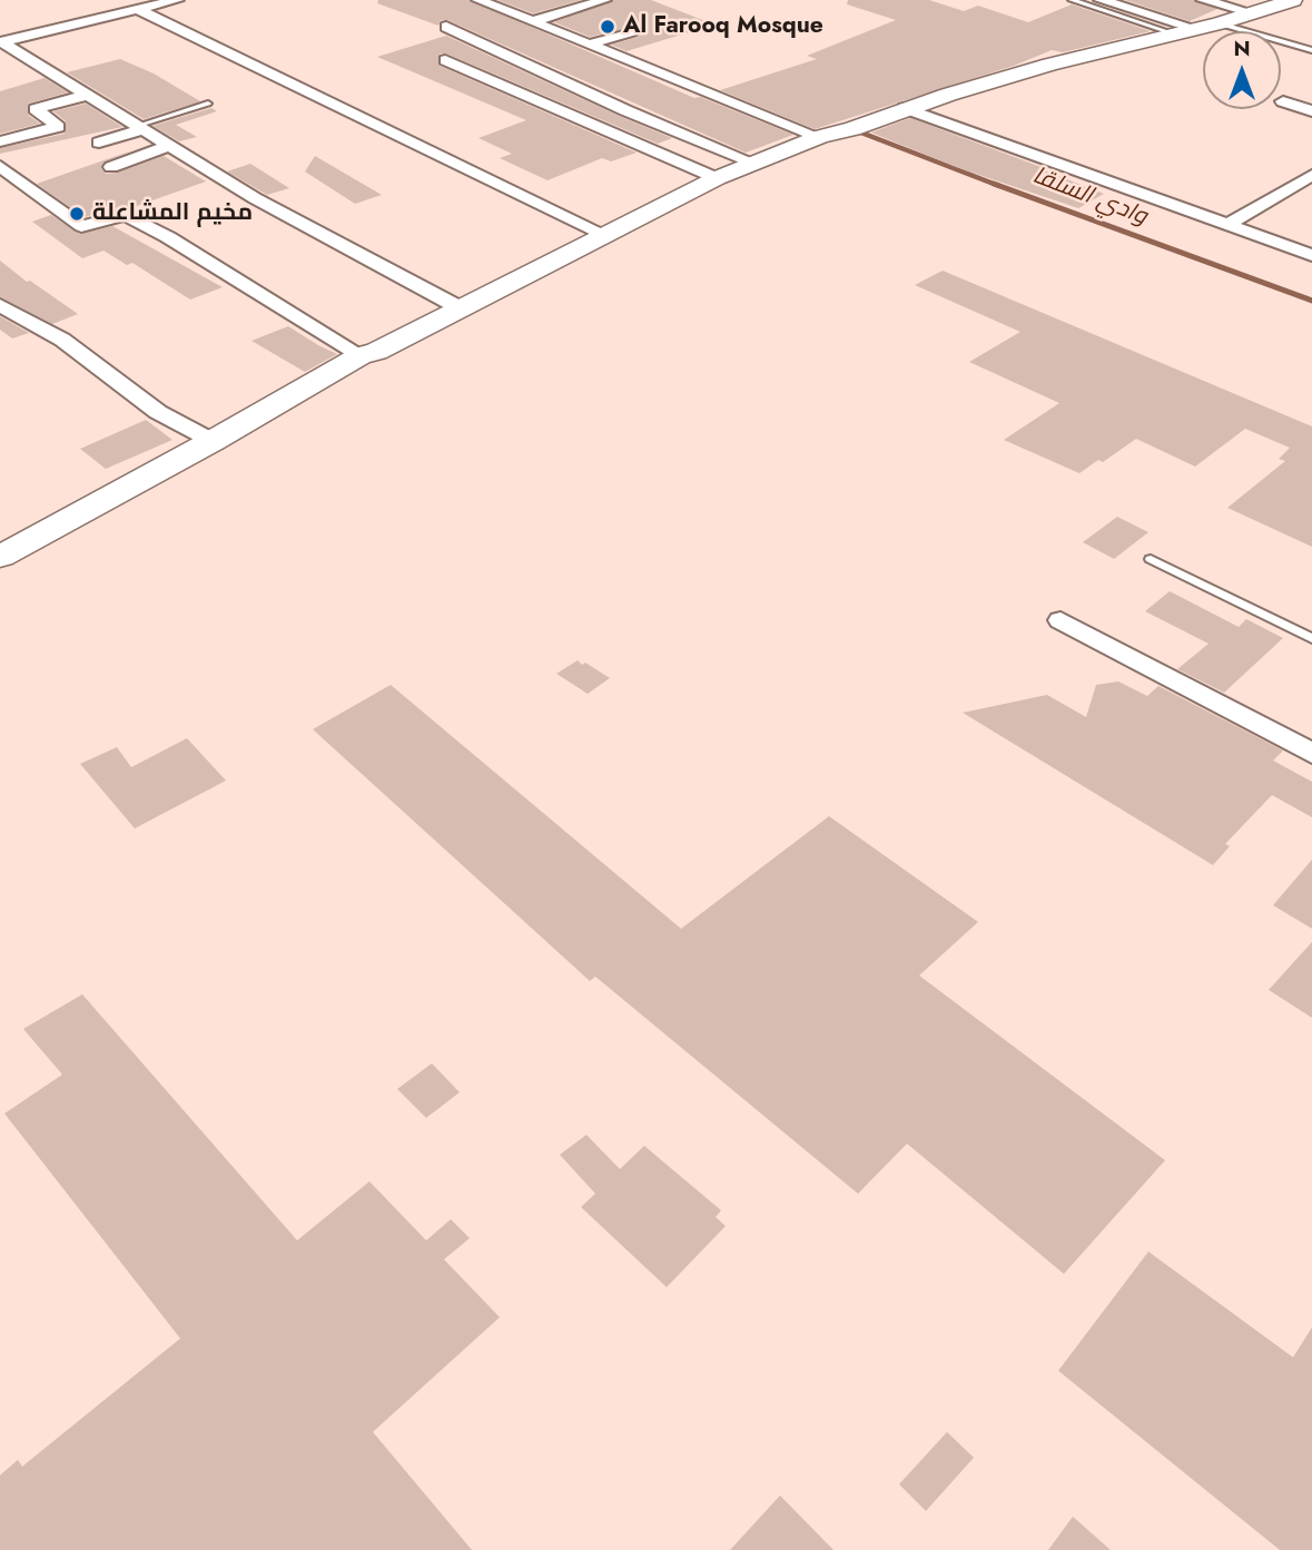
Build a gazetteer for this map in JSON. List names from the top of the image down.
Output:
{
  "water": ["وادي السلقا"],
  "places": ["Al Farooq Mosque", "مخيم المشاعلة"],
  "north": "top"
}
